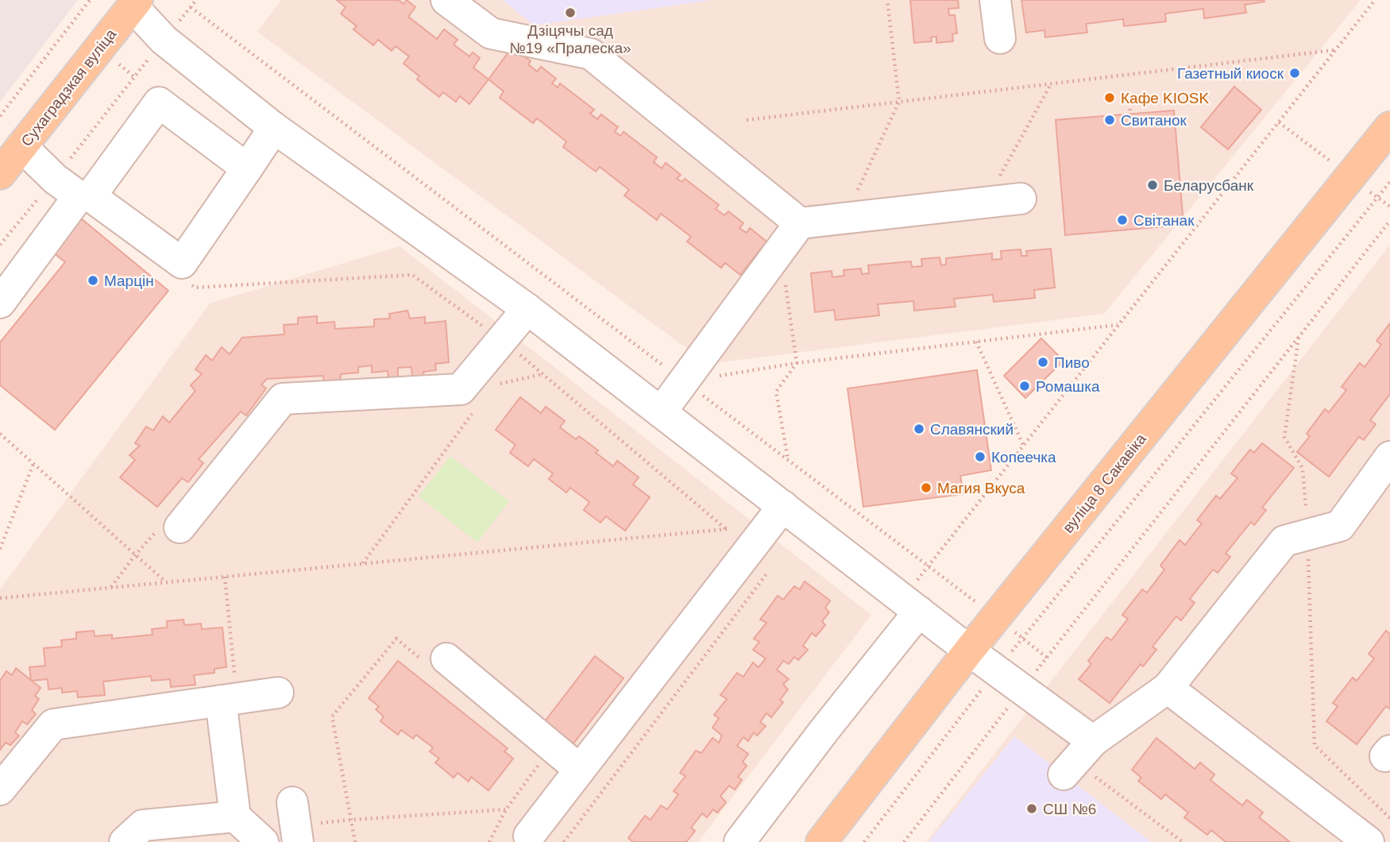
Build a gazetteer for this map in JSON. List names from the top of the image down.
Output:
{
  "streets": {
    "main road": ["Сухаградзкая вуліца", "вуліца 8 Сакавіка"]
  },
  "places": [
    "Дзіцячы сад №19 «Пралеска»",
    "Газетный киоск",
    "Кафе KIOSK",
    "Свитанок",
    "Беларусбанк",
    "Світанак",
    "Марцін",
    "Пиво",
    "Ромашка",
    "Славянский",
    "Копеечка",
    "Магия Вкуса",
    "СШ №6"
  ]
}
